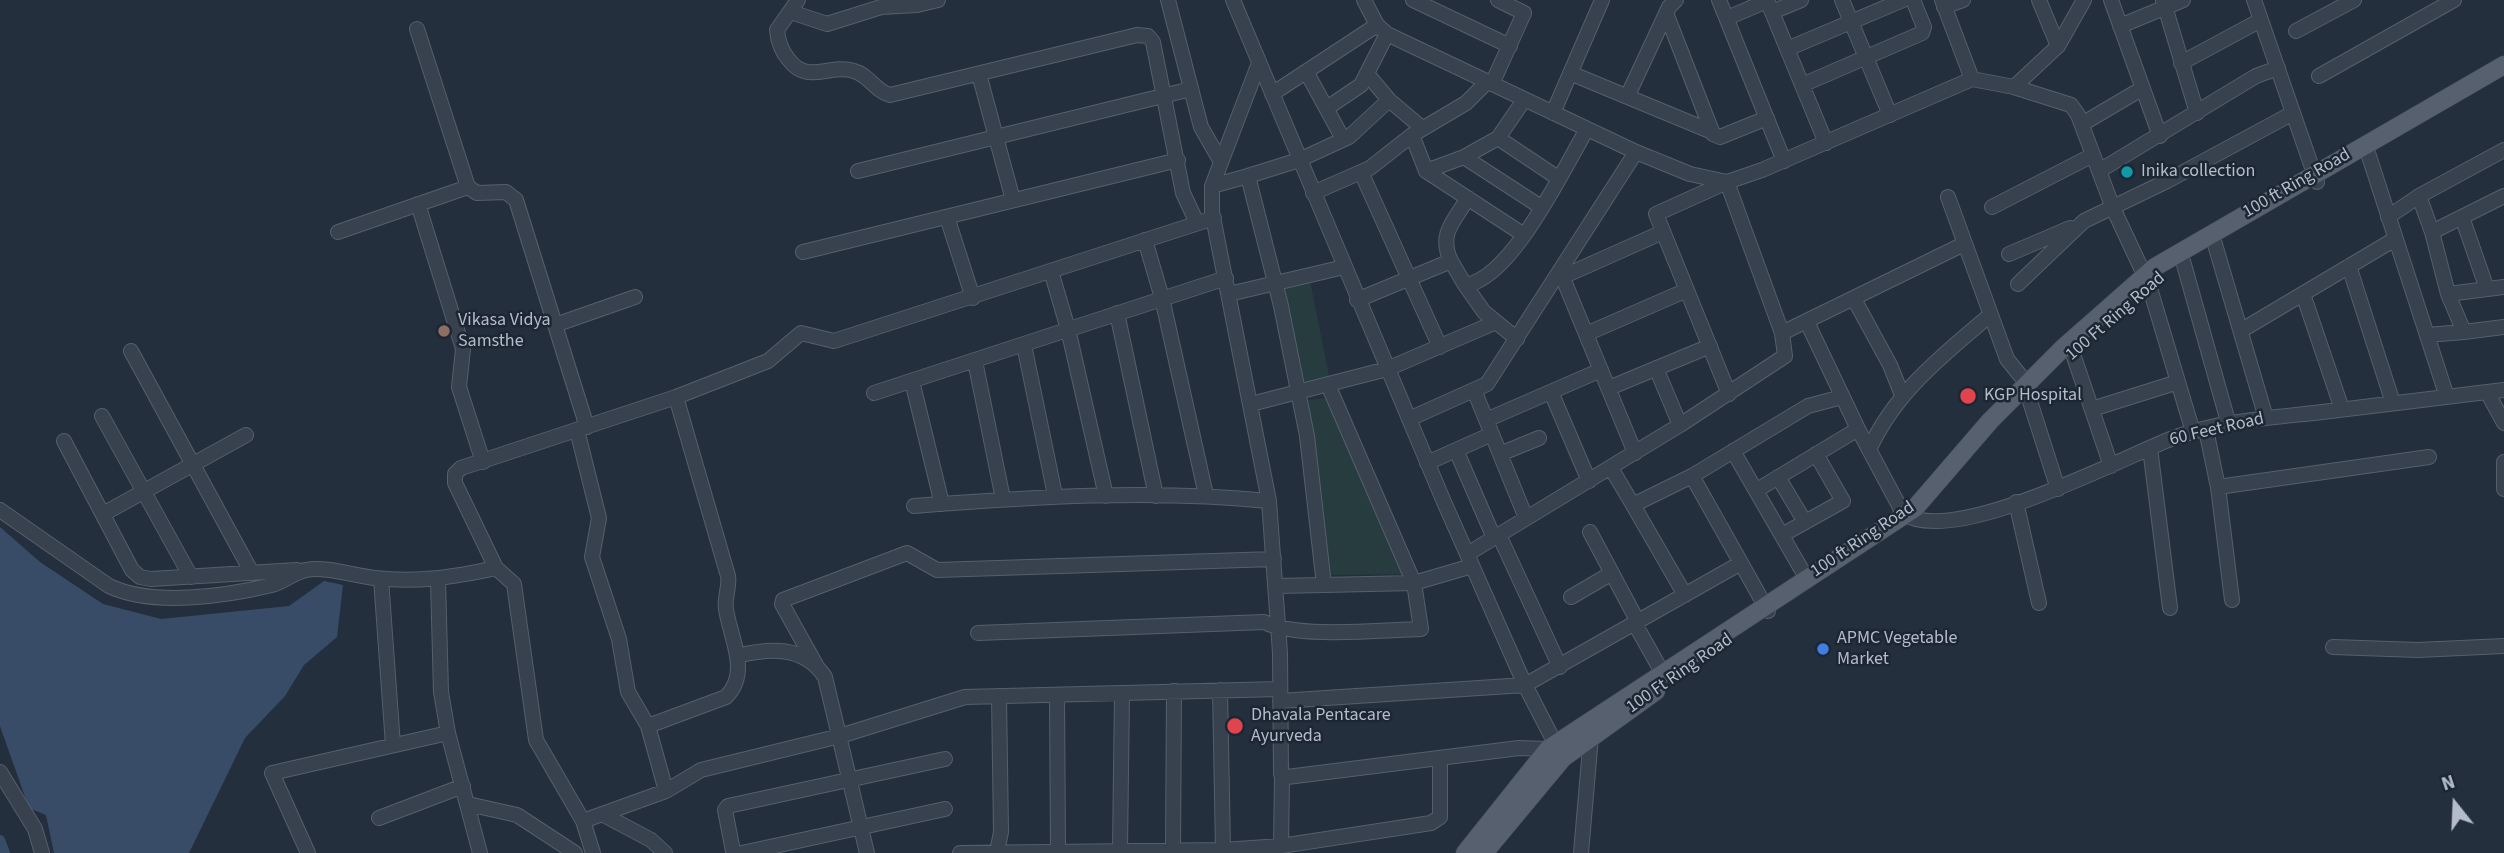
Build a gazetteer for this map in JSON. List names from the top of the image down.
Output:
{
  "streets": {
    "main road": ["100 ft Ring Road", "100 Ft Ring Road"],
    "street": ["60 Feet Road"]
  },
  "crossings": [
    ["100 ft Ring Road", "100 Ft Ring Road"],
    ["100 ft Ring Road", "60 Feet Road"],
    ["100 Ft Ring Road", "60 Feet Road"]
  ],
  "places": [
    "Inika collection",
    "Vikasa Vidya Samsthe",
    "KGP Hospital",
    "APMC Vegetable Market",
    "Dhavala Pentacare Ayurveda"
  ],
  "north": "top"
}
